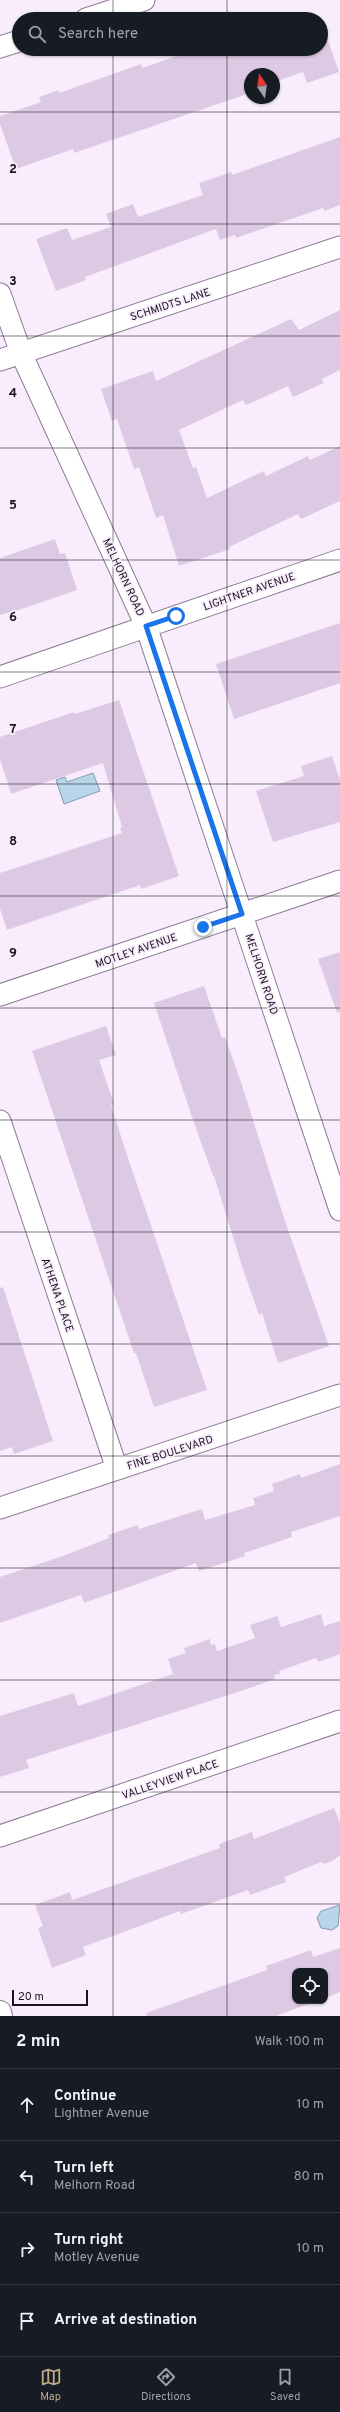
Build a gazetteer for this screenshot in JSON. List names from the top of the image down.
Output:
{
  "streets": {
    "street": [
      "SCHMIDTS LANE",
      "MELHORN ROAD",
      "LIGHTNER AVENUE",
      "MOTLEY AVENUE",
      "ATHENA PLACE",
      "FINE BOULEVARD",
      "VALLEYVIEW PLACE"
    ]
  },
  "crossings": [
    ["SCHMIDTS LANE", "MELHORN ROAD"],
    ["MELHORN ROAD", "LIGHTNER AVENUE"],
    ["MELHORN ROAD", "MOTLEY AVENUE"],
    ["ATHENA PLACE", "FINE BOULEVARD"]
  ],
  "scale_bar": "20 m",
  "north": "top",
  "page": {
    "search": "Search here",
    "scale": "20 m",
    "heading": ["2 min", "Walk · 100 m"],
    "list": [
      ["Continue", "Lightner Avenue", "10 m"],
      ["Turn left", "Melhorn Road", "80 m"],
      ["Turn right", "Motley Avenue", "10 m"],
      "Arrive at destination"
    ],
    "nav": ["Map", "Directions", "Saved"]
  },
  "grid": {
    "rows": [
      "2",
      "3",
      "4",
      "5",
      "6",
      "7",
      "8",
      "9"
    ]
  }
}
